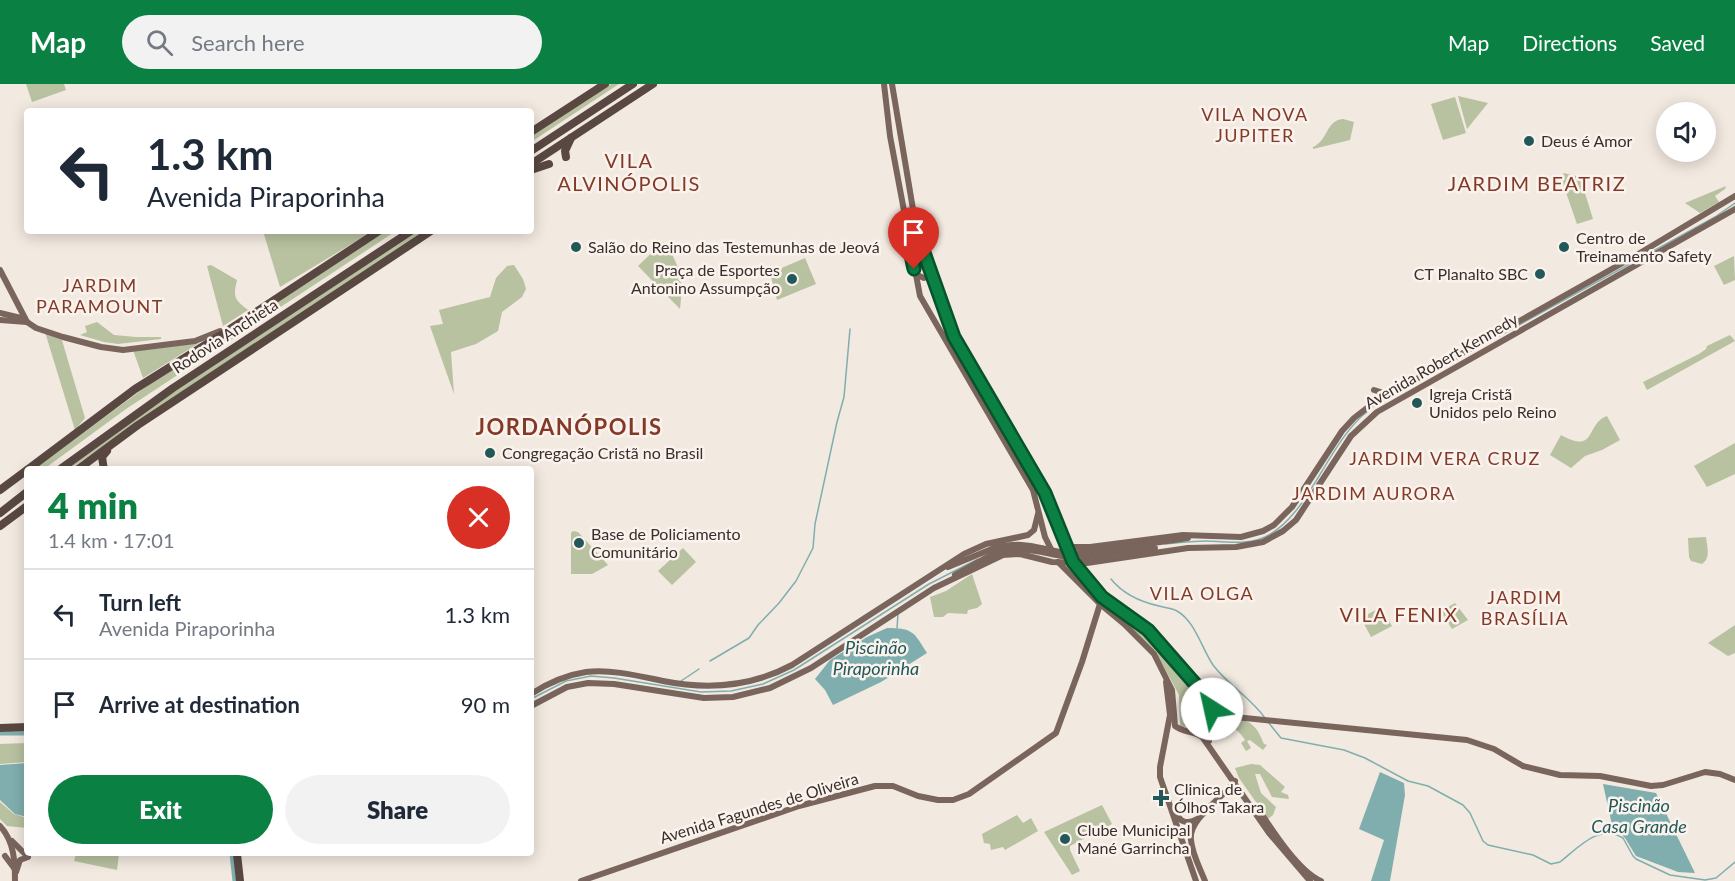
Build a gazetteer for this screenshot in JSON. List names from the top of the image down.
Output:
{
  "streets": {
    "highway": ["Rodovia Anchieta"],
    "main road": ["Avenida Robert Kennedy", "Avenida Fagundes de Oliveira"]
  },
  "districts": [
    "VILA NOVA JUPITER",
    "VILA ALVINÓPOLIS",
    "JARDIM BEATRIZ",
    "JARDIM PARAMOUNT",
    "JORDANÓPOLIS",
    "JARDIM VERA CRUZ",
    "JARDIM AURORA",
    "VILA OLGA",
    "JARDIM BRASÍLIA",
    "VILA FENIX"
  ],
  "water": ["Piscinão Piraporinha", "Piscinão Casa Grande"],
  "places": {
    "other": [
      "Deus é Amor",
      "Salão do Reino das Testemunhas de Jeová",
      "Centro de Treinamento Safety",
      "CT Planalto SBC",
      "Praça de Esportes Antonino Assumpção",
      "Igreja Cristã Unidos pelo Reino",
      "Congregação Cristã no Brasil",
      "Base de Policiamento Comunitário",
      "Clube Municipal Mané Garrincha"
    ],
    "health": ["Clinica de Ólhos Takara"]
  },
  "page": {
    "header": "Map",
    "search": "Search here",
    "nav": ["Map", "Directions", "Saved"],
    "turn": ["1.3 km", "Avenida Piraporinha"],
    "heading": ["4 min", "1.4 km · 17:01"],
    "list": [
      {
        "name": "Turn left",
        "note": "Avenida Piraporinha",
        "value": "1.3 km"
      },
      {
        "name": "Arrive at destination",
        "value": "90 m"
      }
    ],
    "buttons": ["Exit", "Share"]
  }
}
